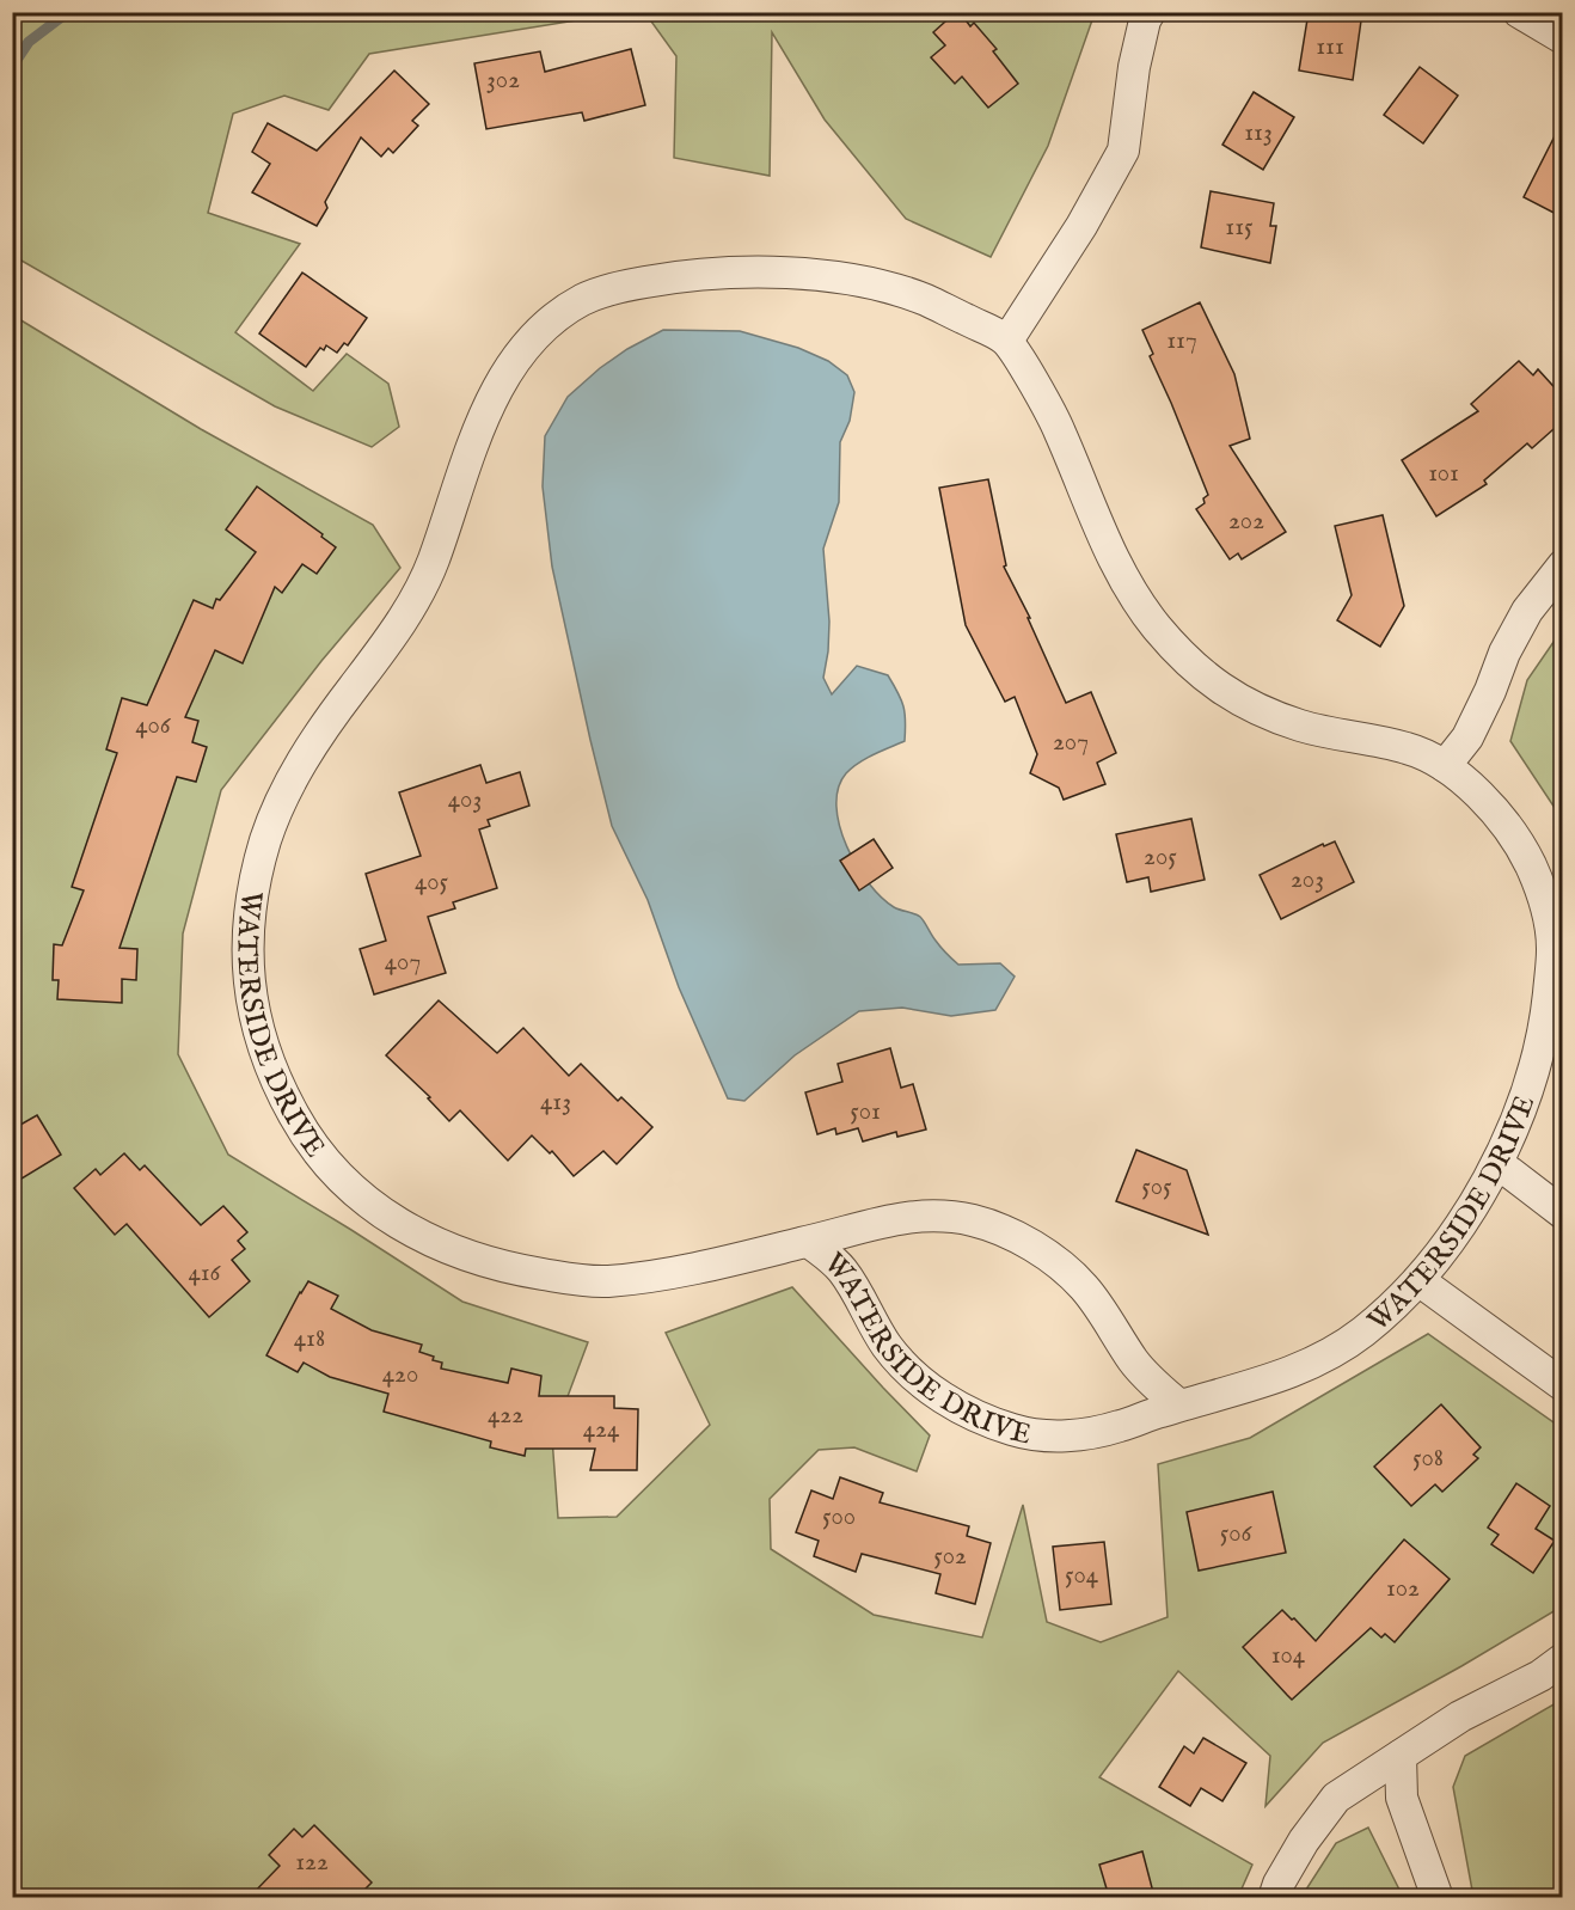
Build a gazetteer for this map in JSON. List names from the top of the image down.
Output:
{
  "streets": {
    "street": ["WATERSIDE DRIVE"]
  },
  "house_numbers": [
    "111",
    "302",
    "113",
    "115",
    "117",
    "101",
    "202",
    "406",
    "207",
    "403",
    "205",
    "203",
    "405",
    "407",
    "413",
    "501",
    "505",
    "416",
    "418",
    "420",
    "422",
    "424",
    "508",
    "500",
    "506",
    "502",
    "504",
    "102",
    "104",
    "122"
  ]
}
